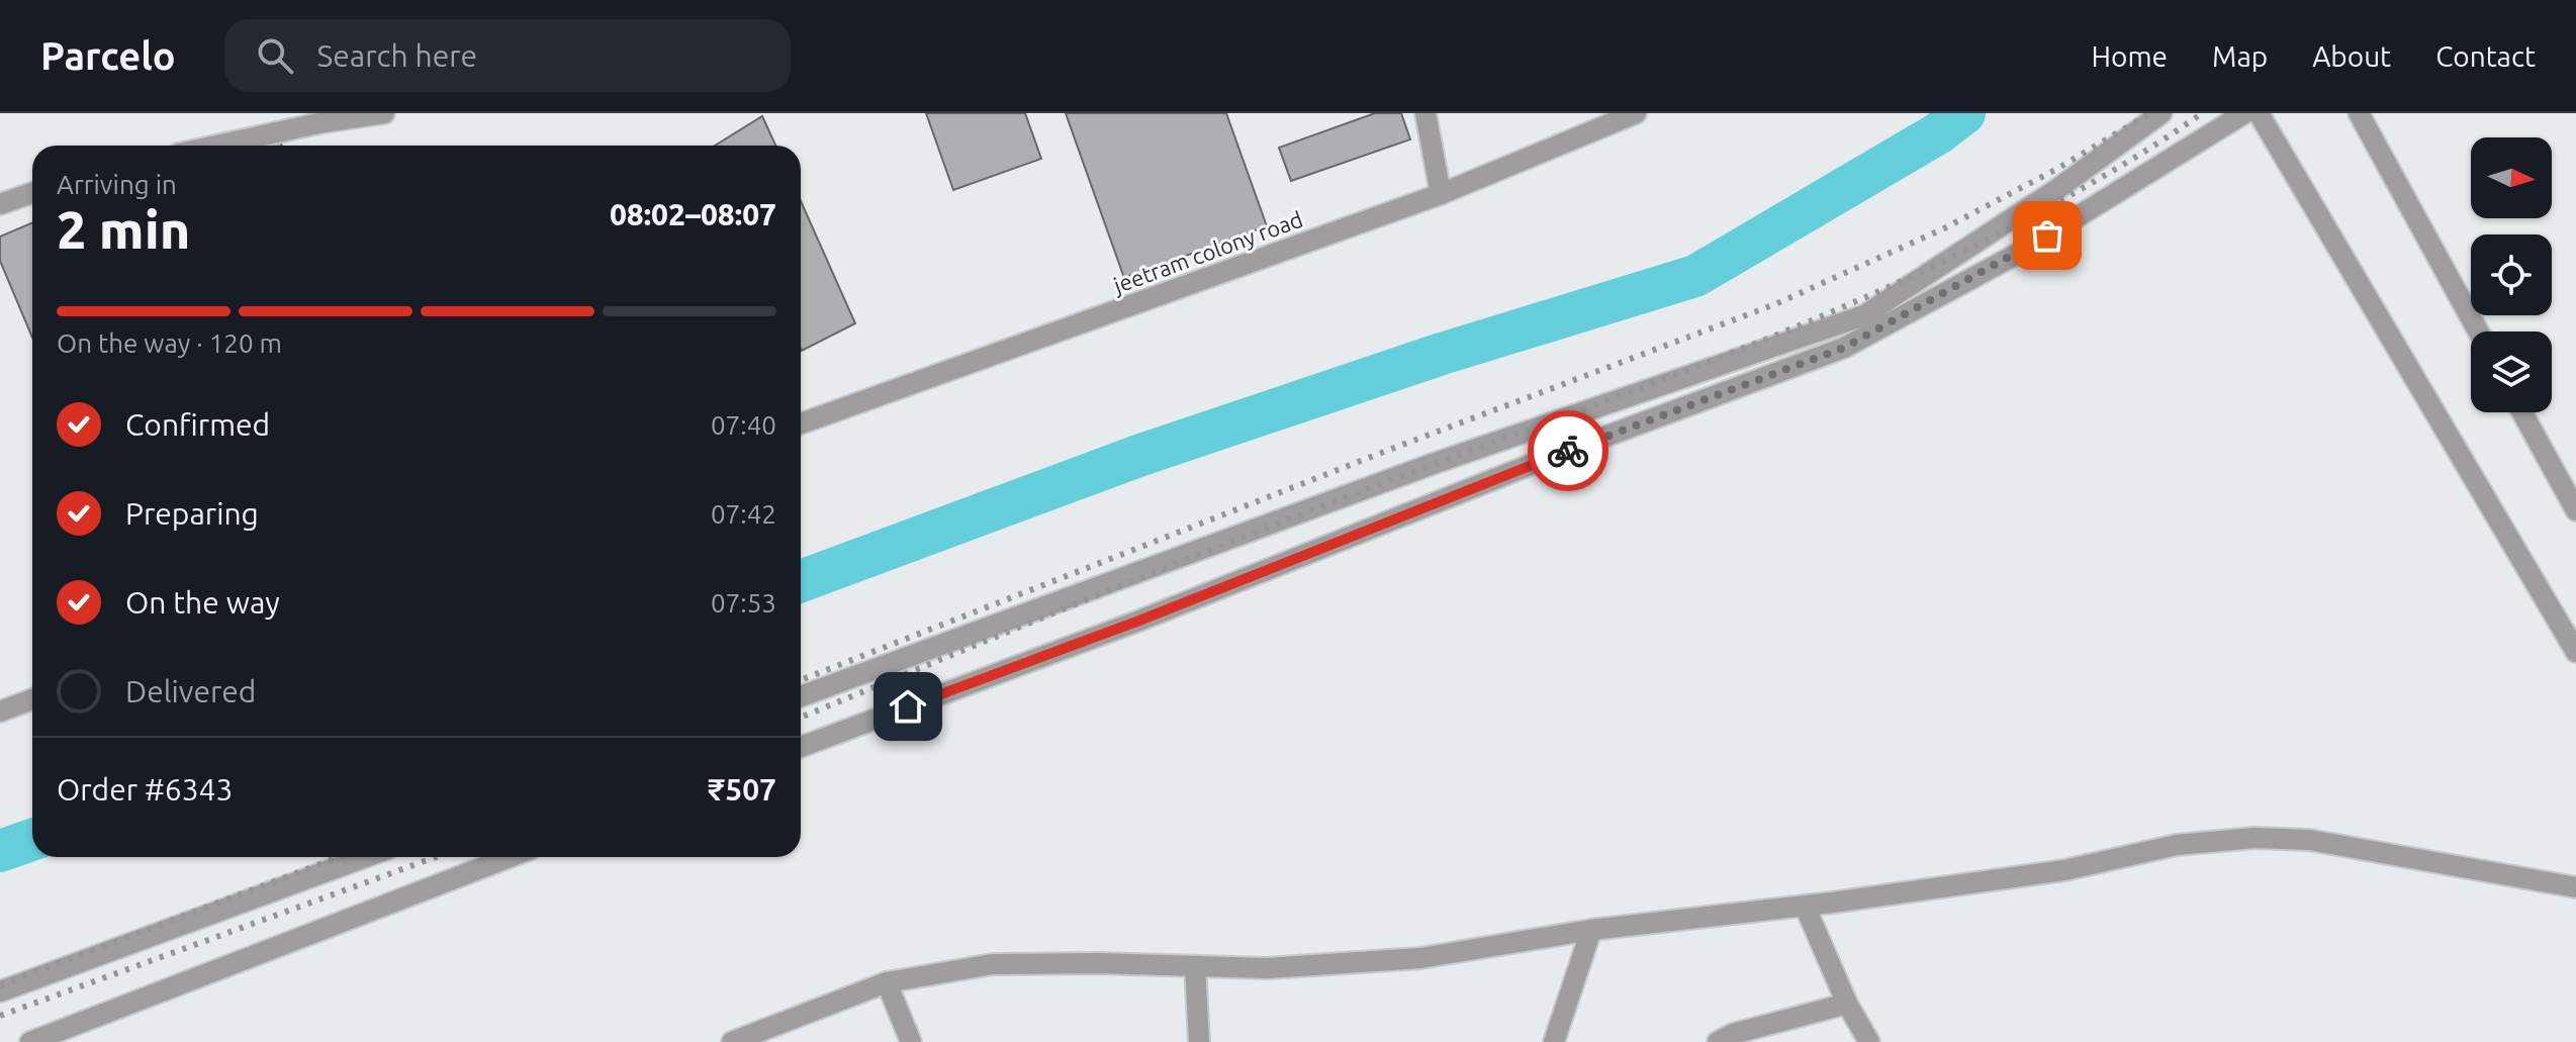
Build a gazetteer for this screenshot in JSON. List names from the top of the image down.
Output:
{
  "streets": {
    "street": ["jeetram colony road"]
  },
  "north": "right",
  "page": {
    "header": "Parcelo",
    "search": "Search here",
    "nav": [
      "Home",
      "Map",
      "About",
      "Contact"
    ],
    "heading": ["2 min", "Arriving in", "08:02–08:07"],
    "panel": ["Order #6343", "₹507"],
    "bar": "On the way · 120 m",
    "list": [
      ["Confirmed", "07:40"],
      ["Preparing", "07:42"],
      ["On the way", "07:53"],
      "Delivered"
    ]
  }
}
